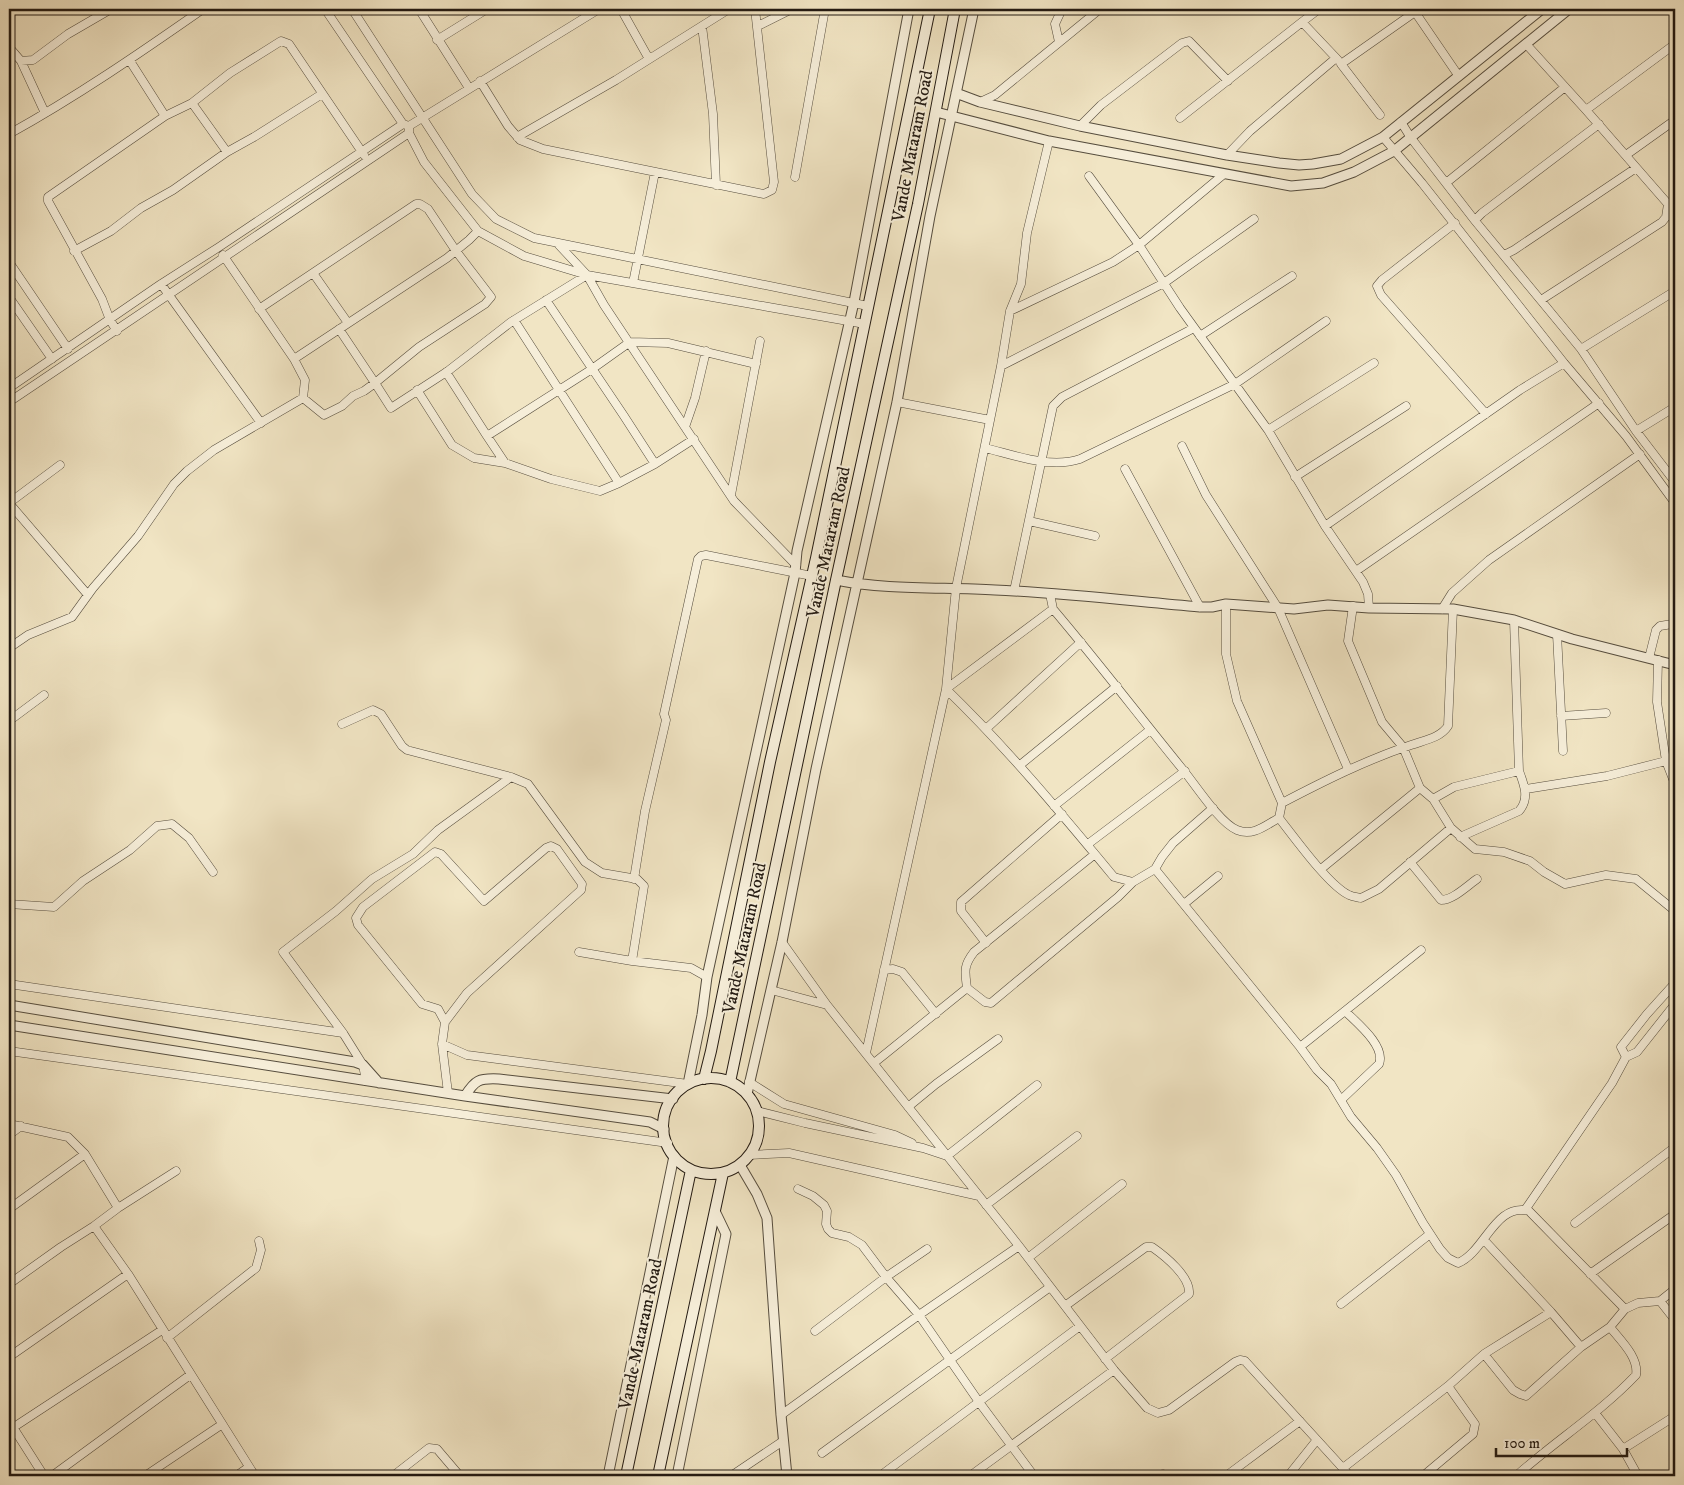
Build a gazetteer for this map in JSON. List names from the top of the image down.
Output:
{
  "streets": {
    "main road": ["Vande Mataram Road"]
  },
  "scale_bar": "100 m"
}
